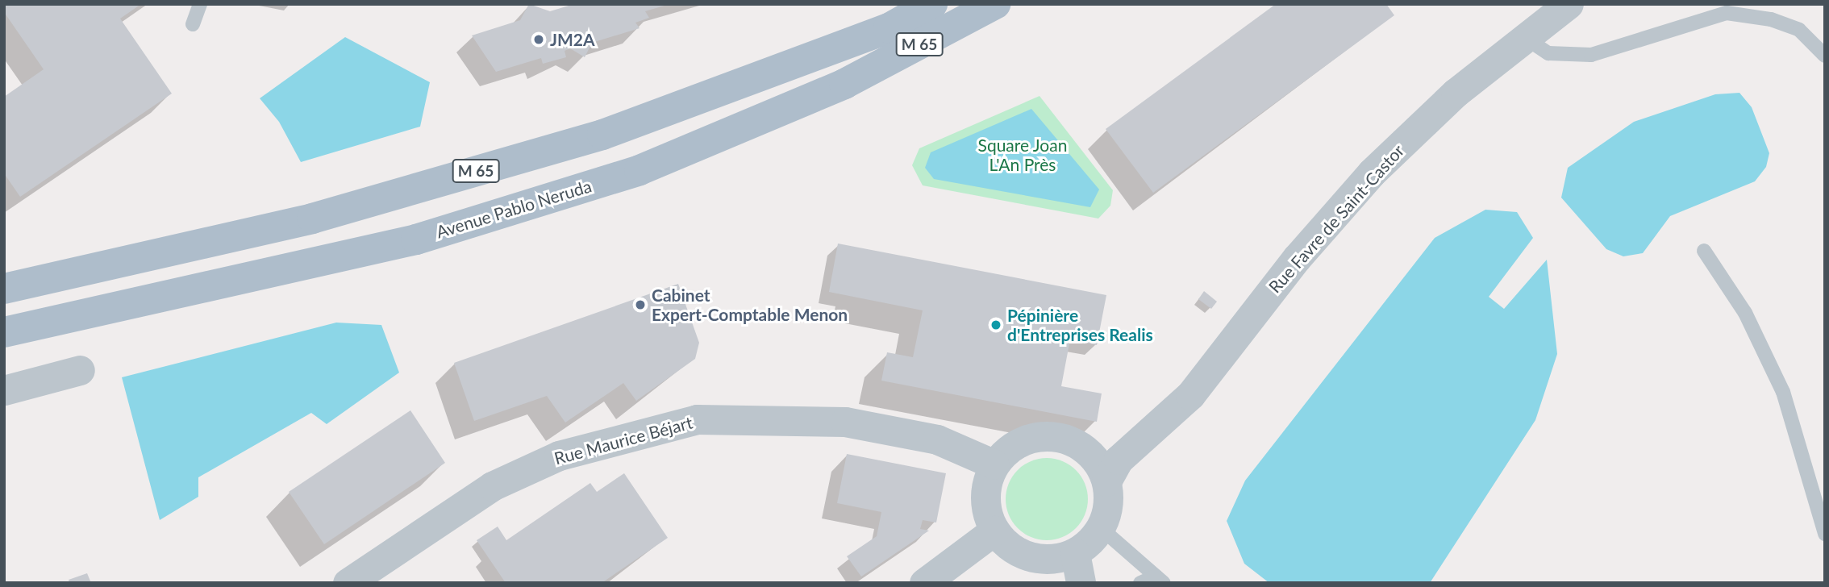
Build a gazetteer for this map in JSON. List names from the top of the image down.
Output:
{
  "streets": {
    "main road": ["M 65", "Avenue Pablo Neruda"],
    "street": ["Rue Favre de Saint-Castor", "Rue Maurice Béjart"]
  },
  "crossings": [
    ["Rue Favre de Saint-Castor", "Rue Maurice Béjart"]
  ],
  "parks": ["Square Joan L'An Près"],
  "places": ["JM2A", "Cabinet Expert-Comptable Menon", "Pépinière d'Entreprises Realis"]
}
